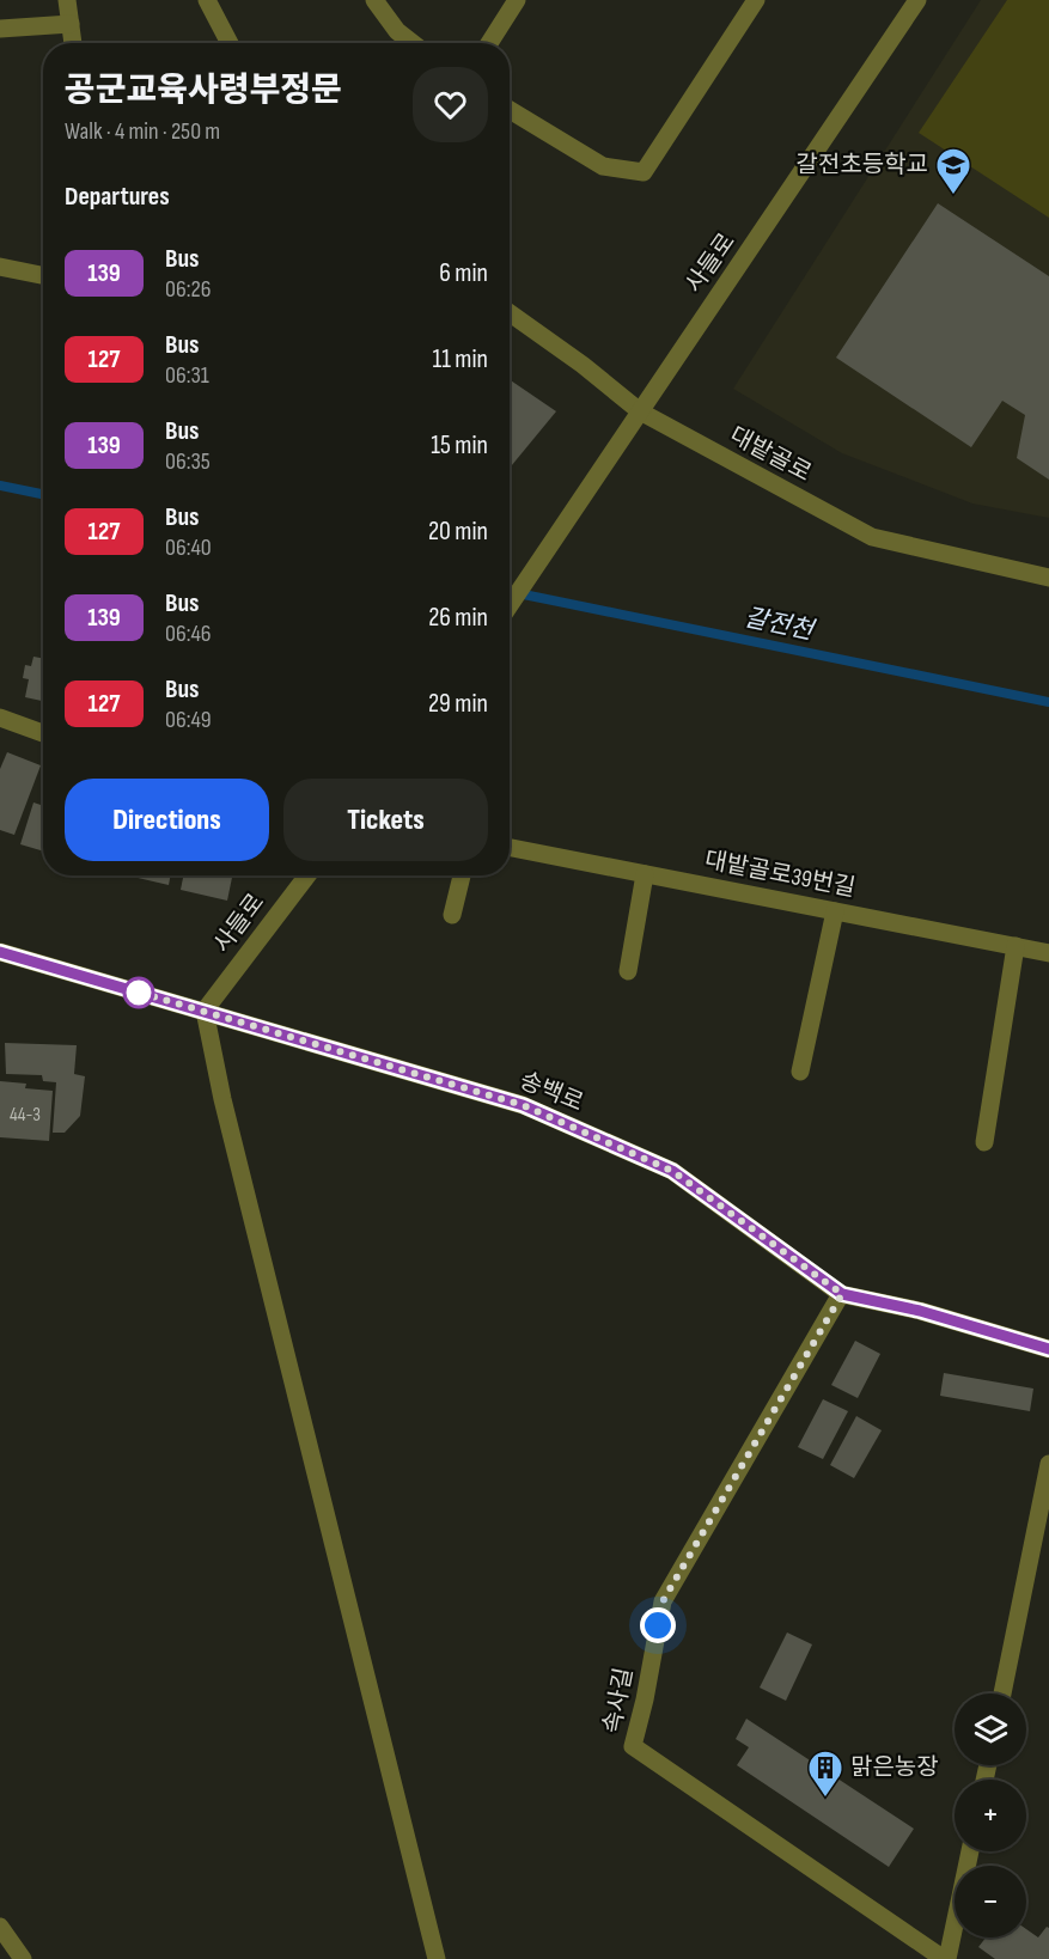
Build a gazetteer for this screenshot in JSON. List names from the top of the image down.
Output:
{
  "streets": {
    "street": [
      "사들로",
      "대밭골로",
      "대밭골로39번길",
      "송백로",
      "속사길"
    ]
  },
  "crossings": [
    ["사들로", "대밭골로"],
    ["사들로", "송백로"],
    ["송백로", "속사길"]
  ],
  "water": ["갈전천"],
  "places": {
    "school or university": ["갈전초등학교"],
    "building": ["맑은농장"]
  },
  "lines": ["bus line 139"],
  "house_numbers": ["44-3"],
  "page": {
    "heading": [
      ["공군교육사령부정문", "Walk · 4 min · 250 m"],
      "Departures"
    ],
    "list": [
      {
        "mark": "139",
        "name": "Bus",
        "note": "06:26",
        "value": "6 min"
      },
      {
        "mark": "127",
        "name": "Bus",
        "note": "06:31",
        "value": "11 min"
      },
      {
        "mark": "139",
        "name": "Bus",
        "note": "06:35",
        "value": "15 min"
      },
      {
        "mark": "127",
        "name": "Bus",
        "note": "06:40",
        "value": "20 min"
      },
      {
        "mark": "139",
        "name": "Bus",
        "note": "06:46",
        "value": "26 min"
      },
      {
        "mark": "127",
        "name": "Bus",
        "note": "06:49",
        "value": "29 min"
      }
    ],
    "buttons": ["Directions", "Tickets"],
    "map_buttons": ["+", "−"]
  }
}
